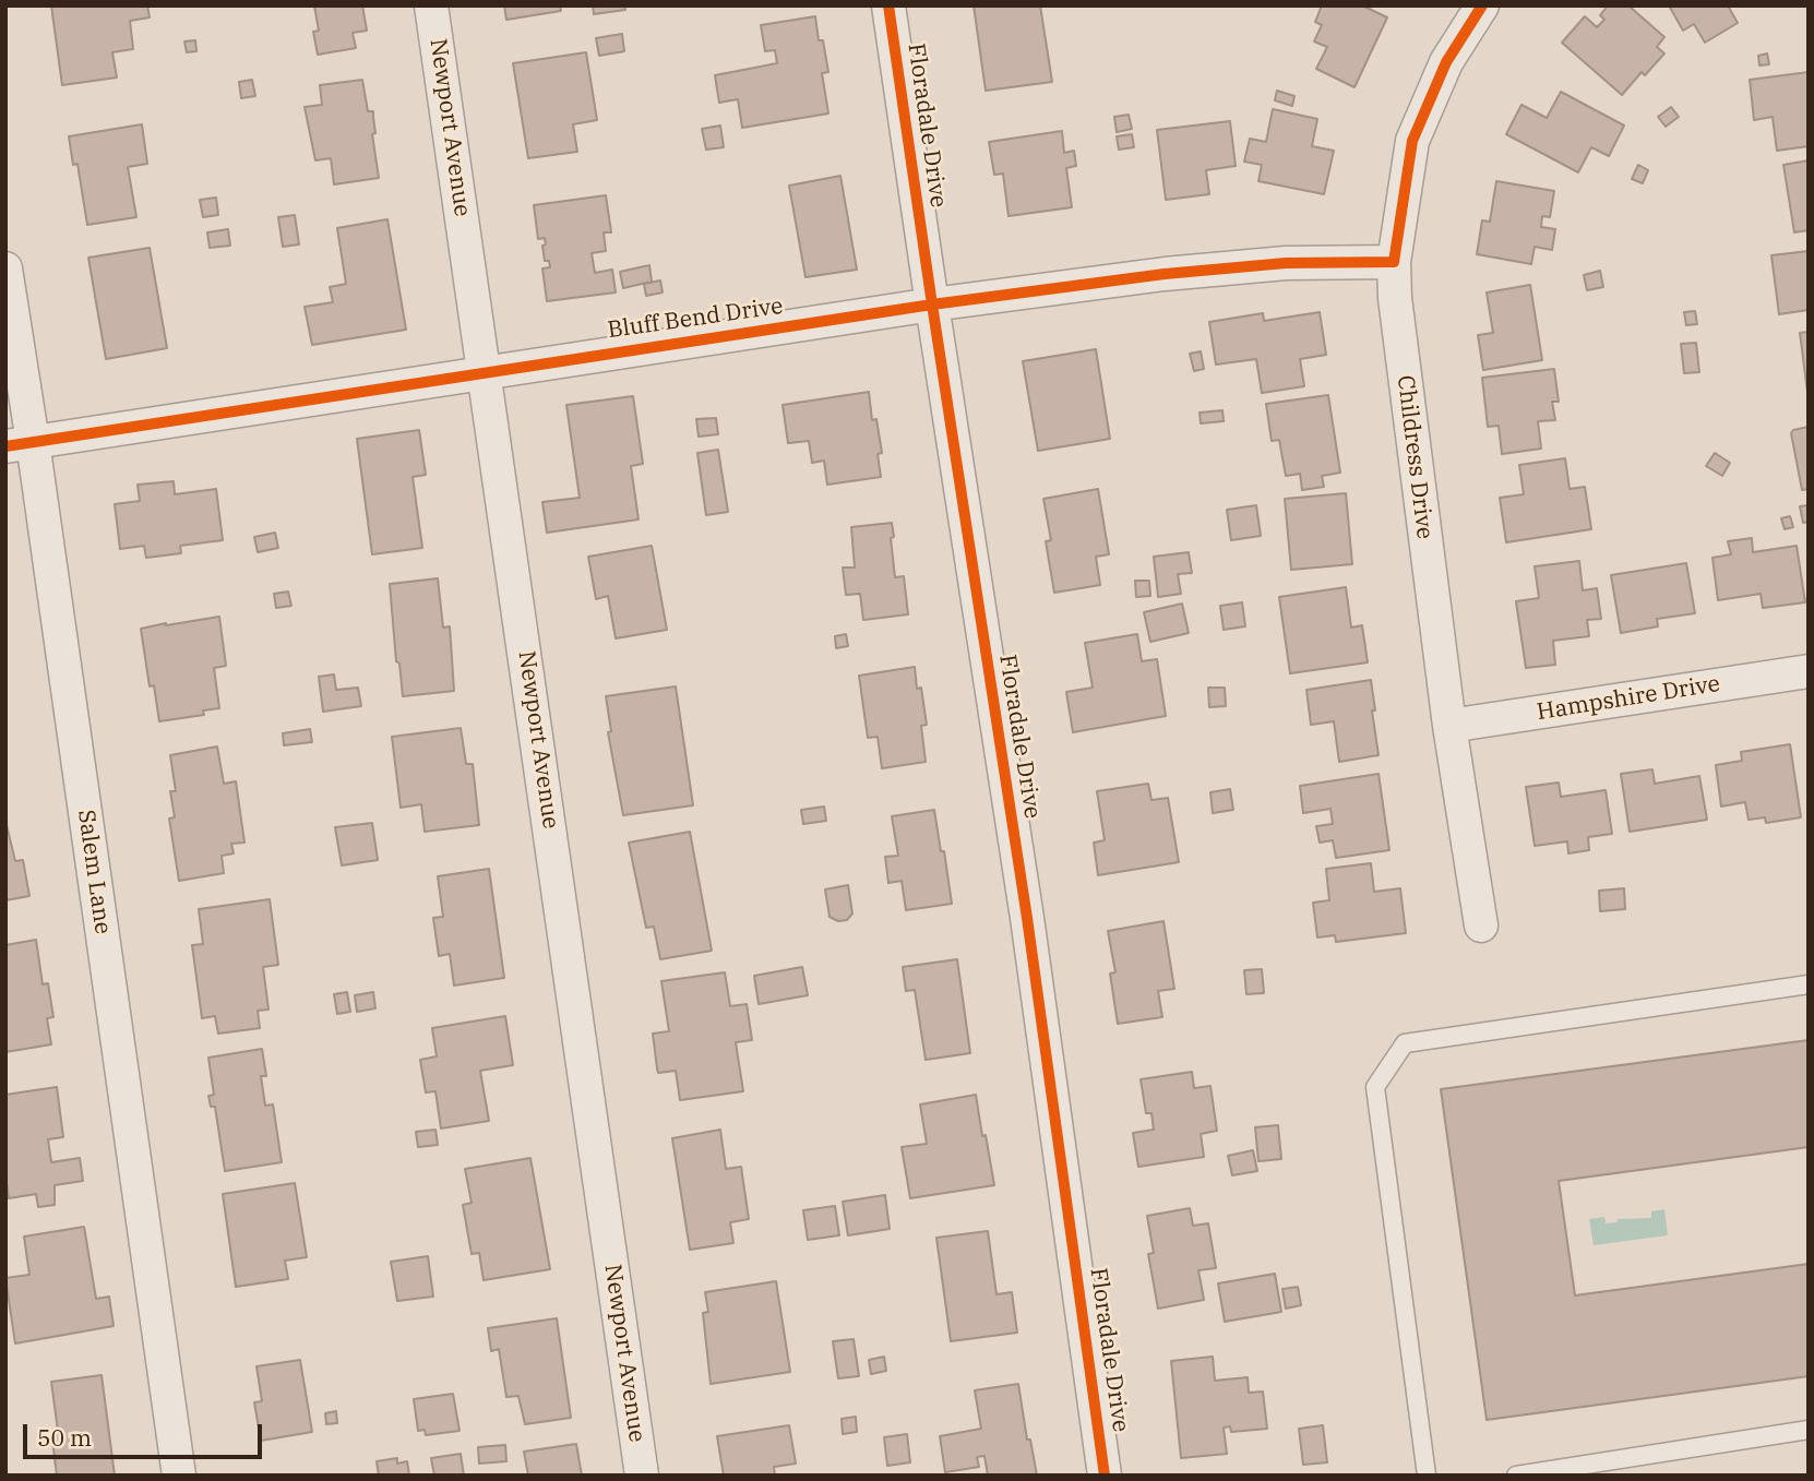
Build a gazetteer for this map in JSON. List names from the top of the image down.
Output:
{
  "streets": {
    "street": [
      "Floradale Drive",
      "Newport Avenue",
      "Bluff Bend Drive",
      "Childress Drive",
      "Hampshire Drive",
      "Salem Lane"
    ]
  },
  "crossings": [
    ["Floradale Drive", "Bluff Bend Drive"],
    ["Newport Avenue", "Bluff Bend Drive"],
    ["Bluff Bend Drive", "Childress Drive"],
    ["Bluff Bend Drive", "Salem Lane"],
    ["Childress Drive", "Hampshire Drive"]
  ],
  "scale_bar": "50 m"
}
